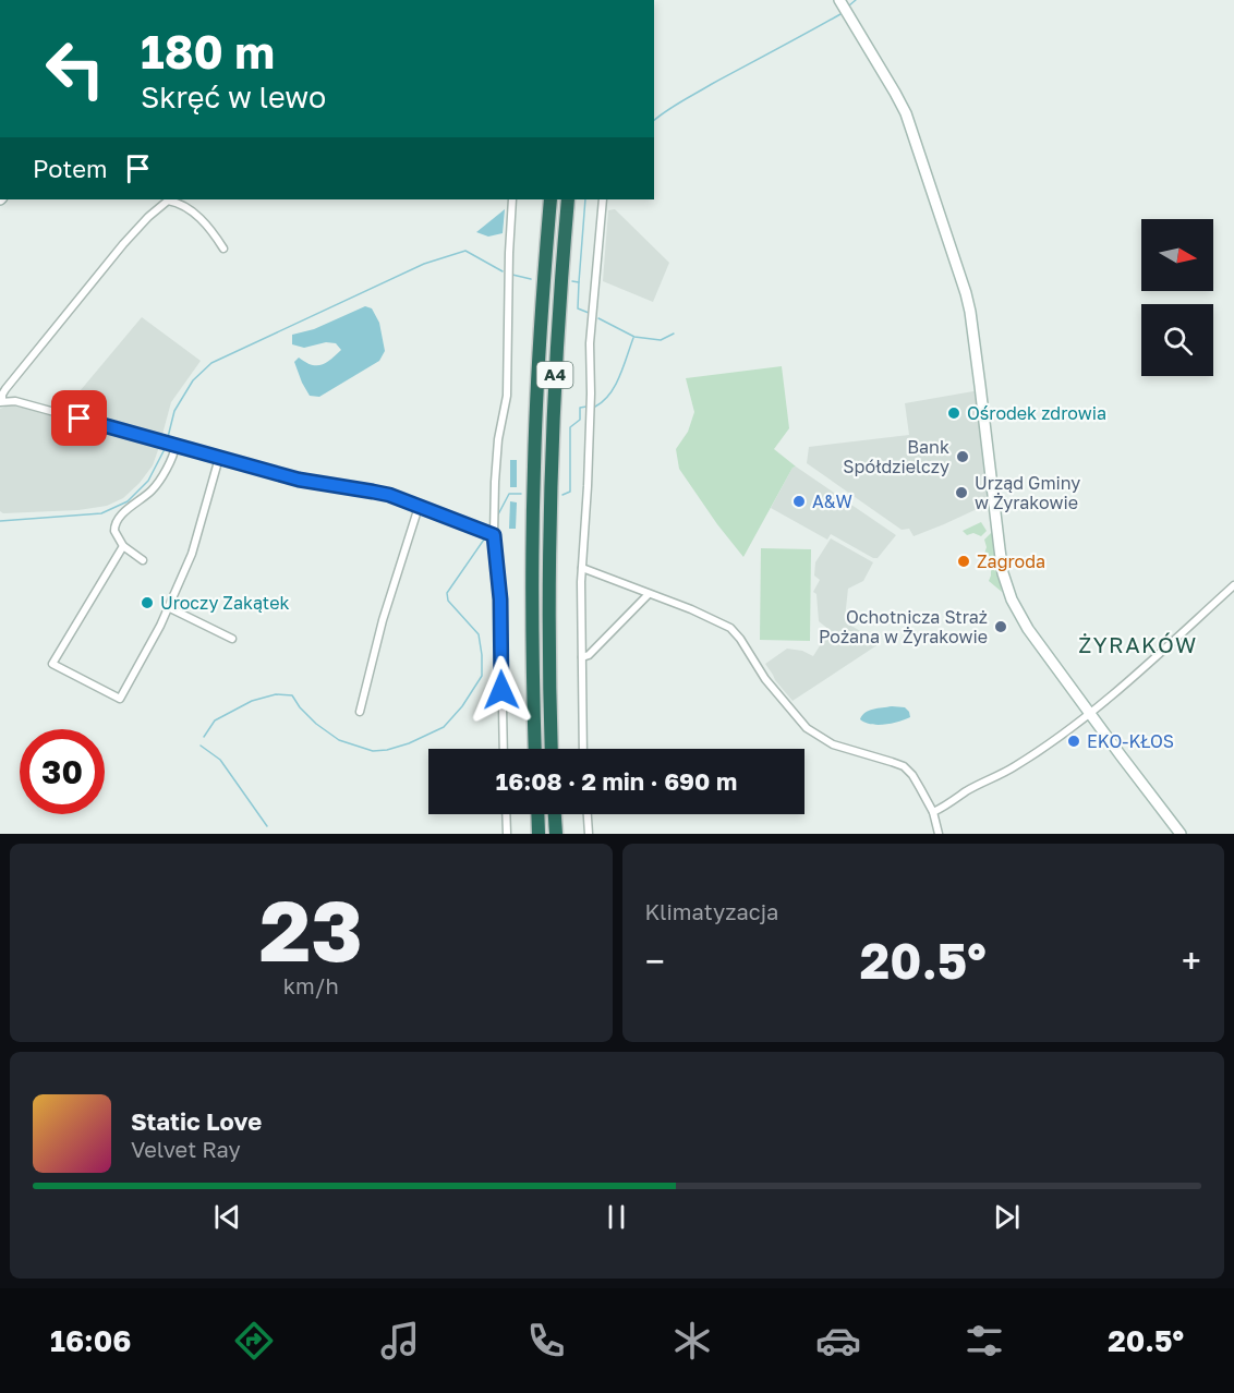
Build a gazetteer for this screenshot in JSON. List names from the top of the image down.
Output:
{
  "streets": {
    "highway": ["A4"]
  },
  "districts": ["ŻYRAKÓW"],
  "places": [
    "Ośrodek zdrowia",
    "Bank Spółdzielczy",
    "Urząd Gminy w Żyrakowie",
    "A&W",
    "Zagroda",
    "Uroczy Zakątek",
    "Ochotnicza Straż Pożana w Żyrakowie",
    "EKO-KŁOS"
  ],
  "north": "right",
  "page": {
    "turn": ["180 m", "Skręć w lewo"],
    "then": "Potem",
    "limit": "30",
    "trip": "16:08 · 2 min · 690 m",
    "tile": [
      ["23", "km/h"],
      "Klimatyzacja"
    ],
    "heat": ["−", "20.5°", "+"],
    "song": ["Static Love", "Velvet Ray"],
    "tabs": ["16:06", "20.5°"]
  }
}
